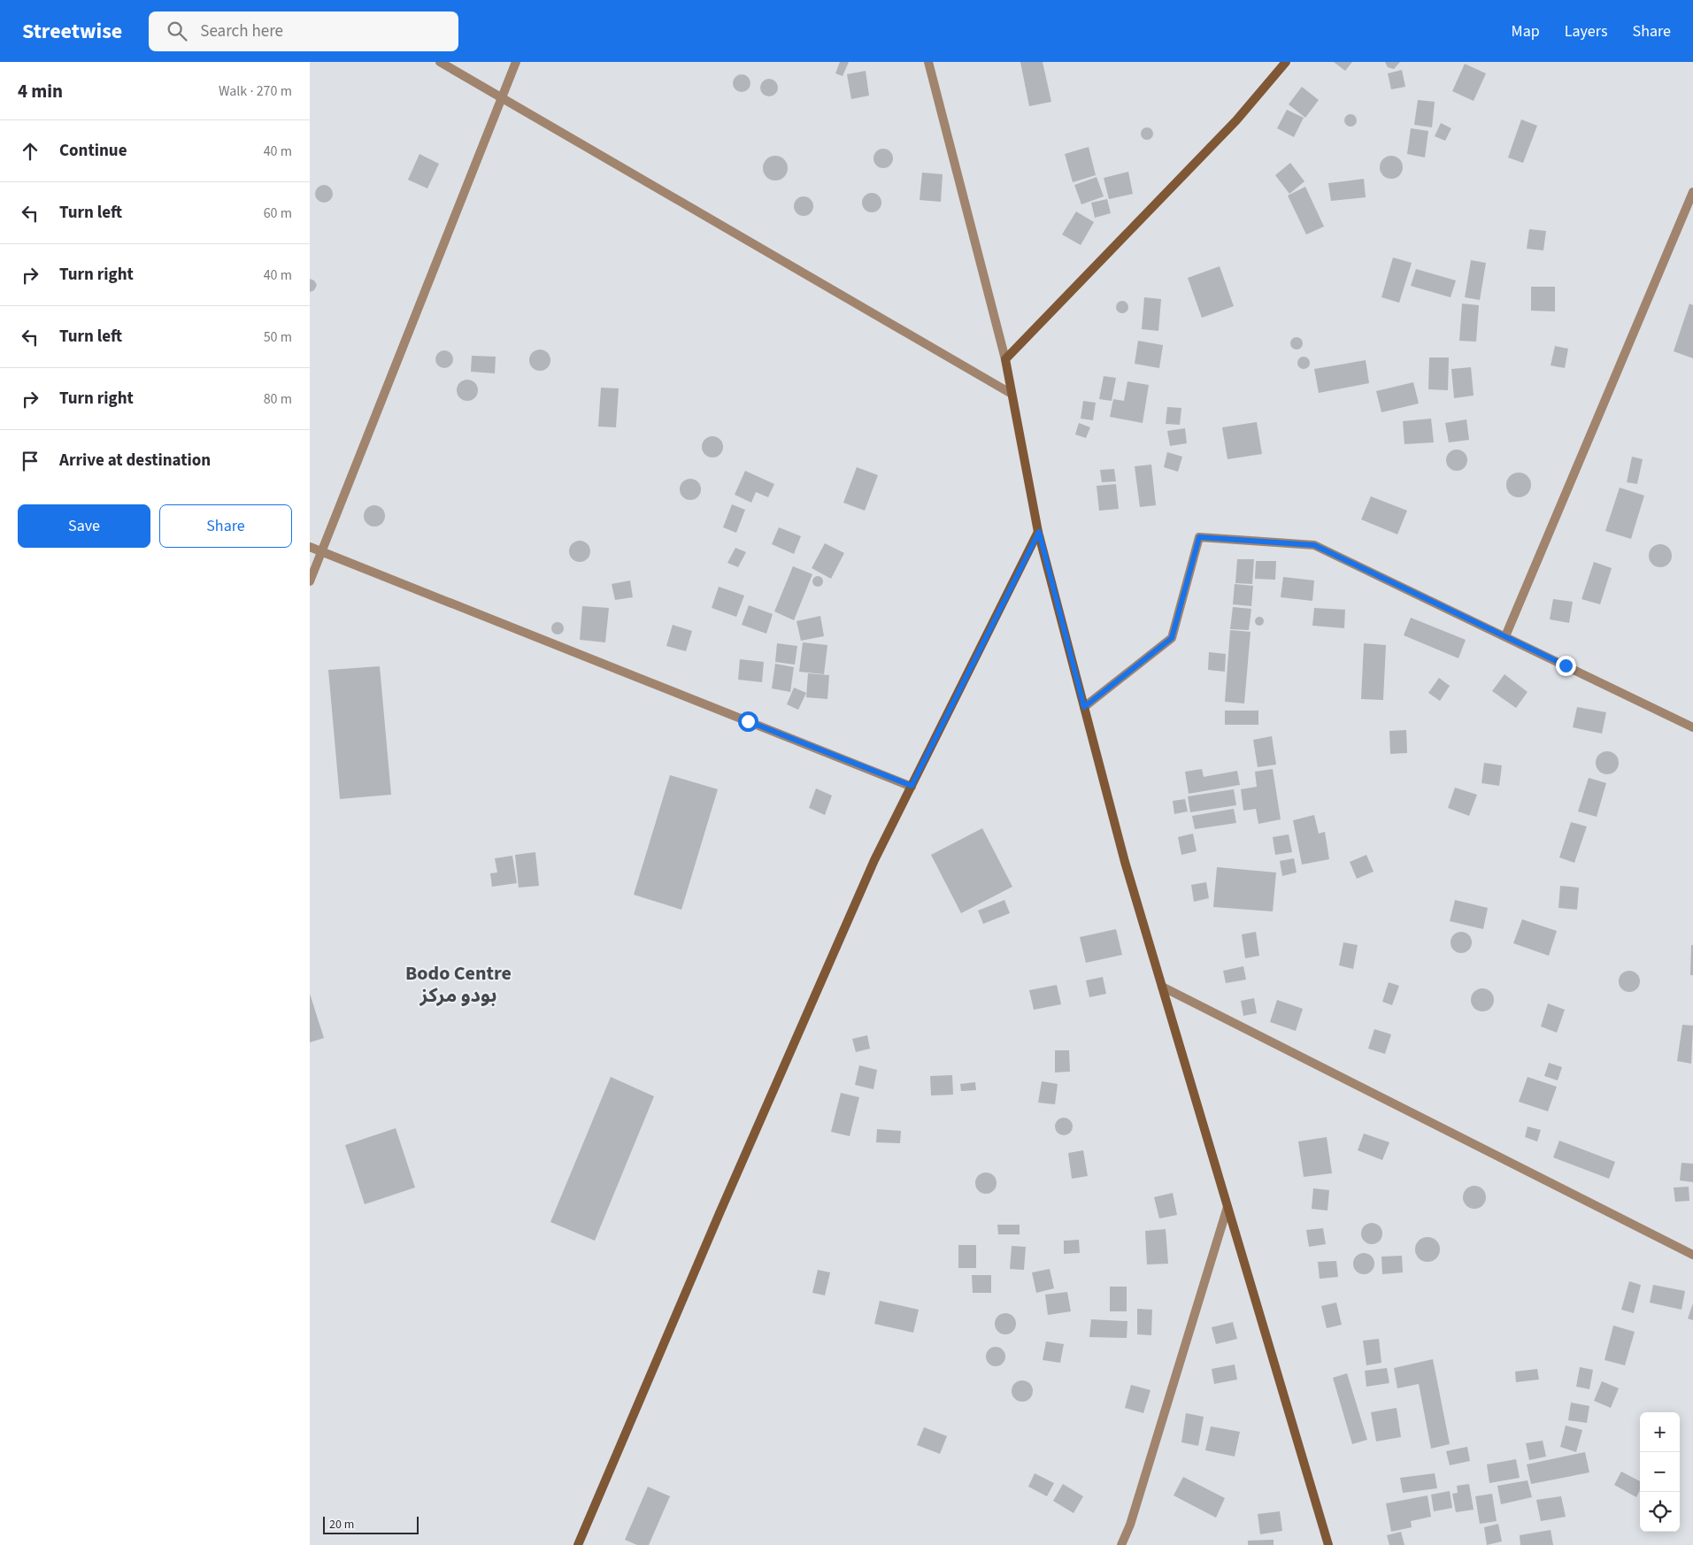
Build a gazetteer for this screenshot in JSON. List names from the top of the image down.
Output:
{
  "districts": ["Bodo Centre بودو مركز"],
  "scale_bar": "20 m",
  "page": {
    "header": "Streetwise",
    "search": "Search here",
    "nav": ["Map", "Layers", "Share"],
    "heading": ["4 min", "Walk · 270 m"],
    "list": [
      ["Continue", "40 m"],
      ["Turn left", "60 m"],
      ["Turn right", "40 m"],
      ["Turn left", "50 m"],
      ["Turn right", "80 m"],
      "Arrive at destination"
    ],
    "buttons": ["Save", "Share"],
    "map_buttons": ["+", "−"],
    "scale": "20 m"
  }
}
